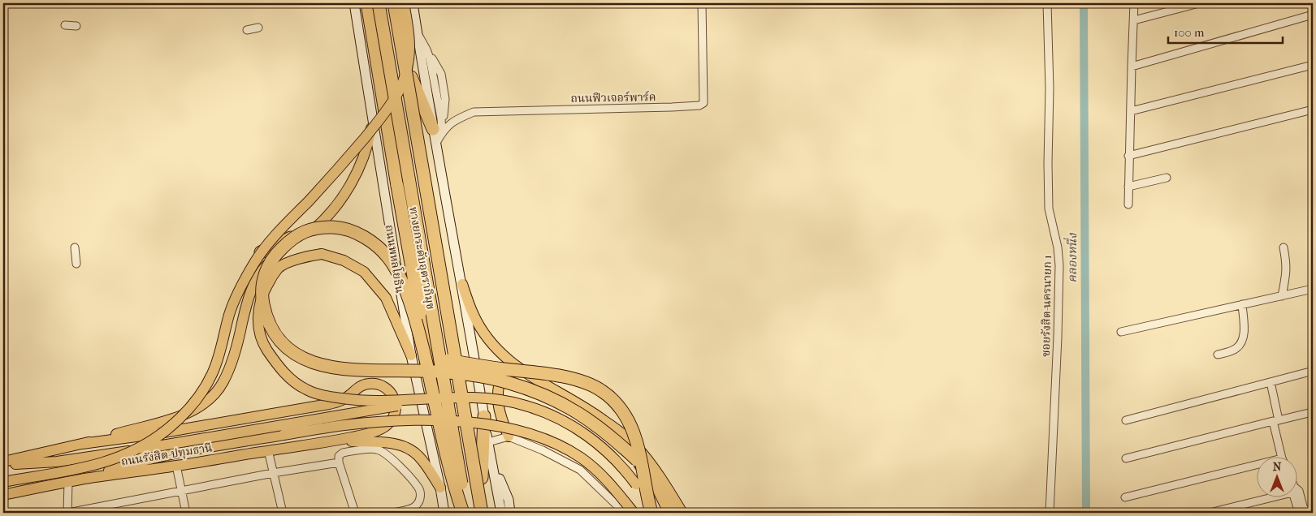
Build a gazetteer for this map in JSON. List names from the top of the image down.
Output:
{
  "streets": {
    "highway": ["ทางยกระดับอุตราภิมุข", "ถนนพหลโยธิน"],
    "main road": ["ถนนรังสิต-ปทุมธานี"],
    "street": ["ถนนฟิวเจอร์พาร์ค", "ซอยรังสิต-นครนายก 1"]
  },
  "water": ["คลองหนึ่ง"],
  "scale_bar": "100 m",
  "north": "top"
}
